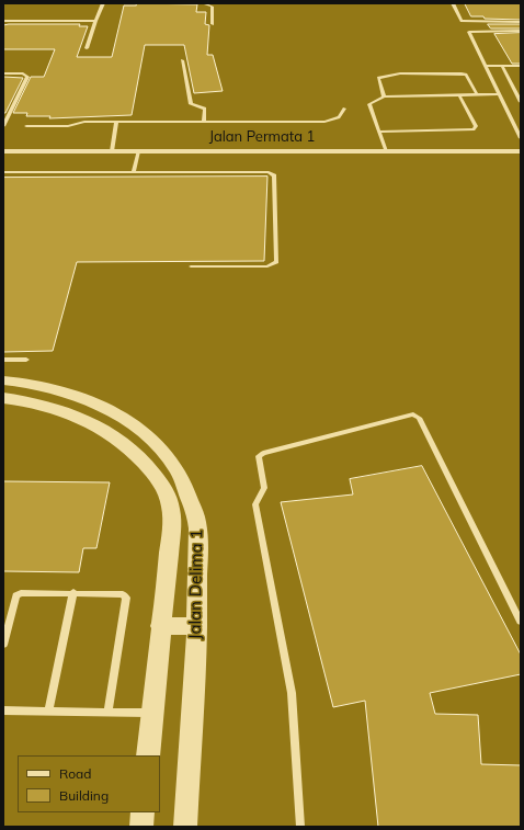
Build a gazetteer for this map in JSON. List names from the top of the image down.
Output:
{
  "streets": {
    "street": ["Jalan Permata 1", "Jalan Delima 1"]
  },
  "legend": ["Road", "Building"]
}
